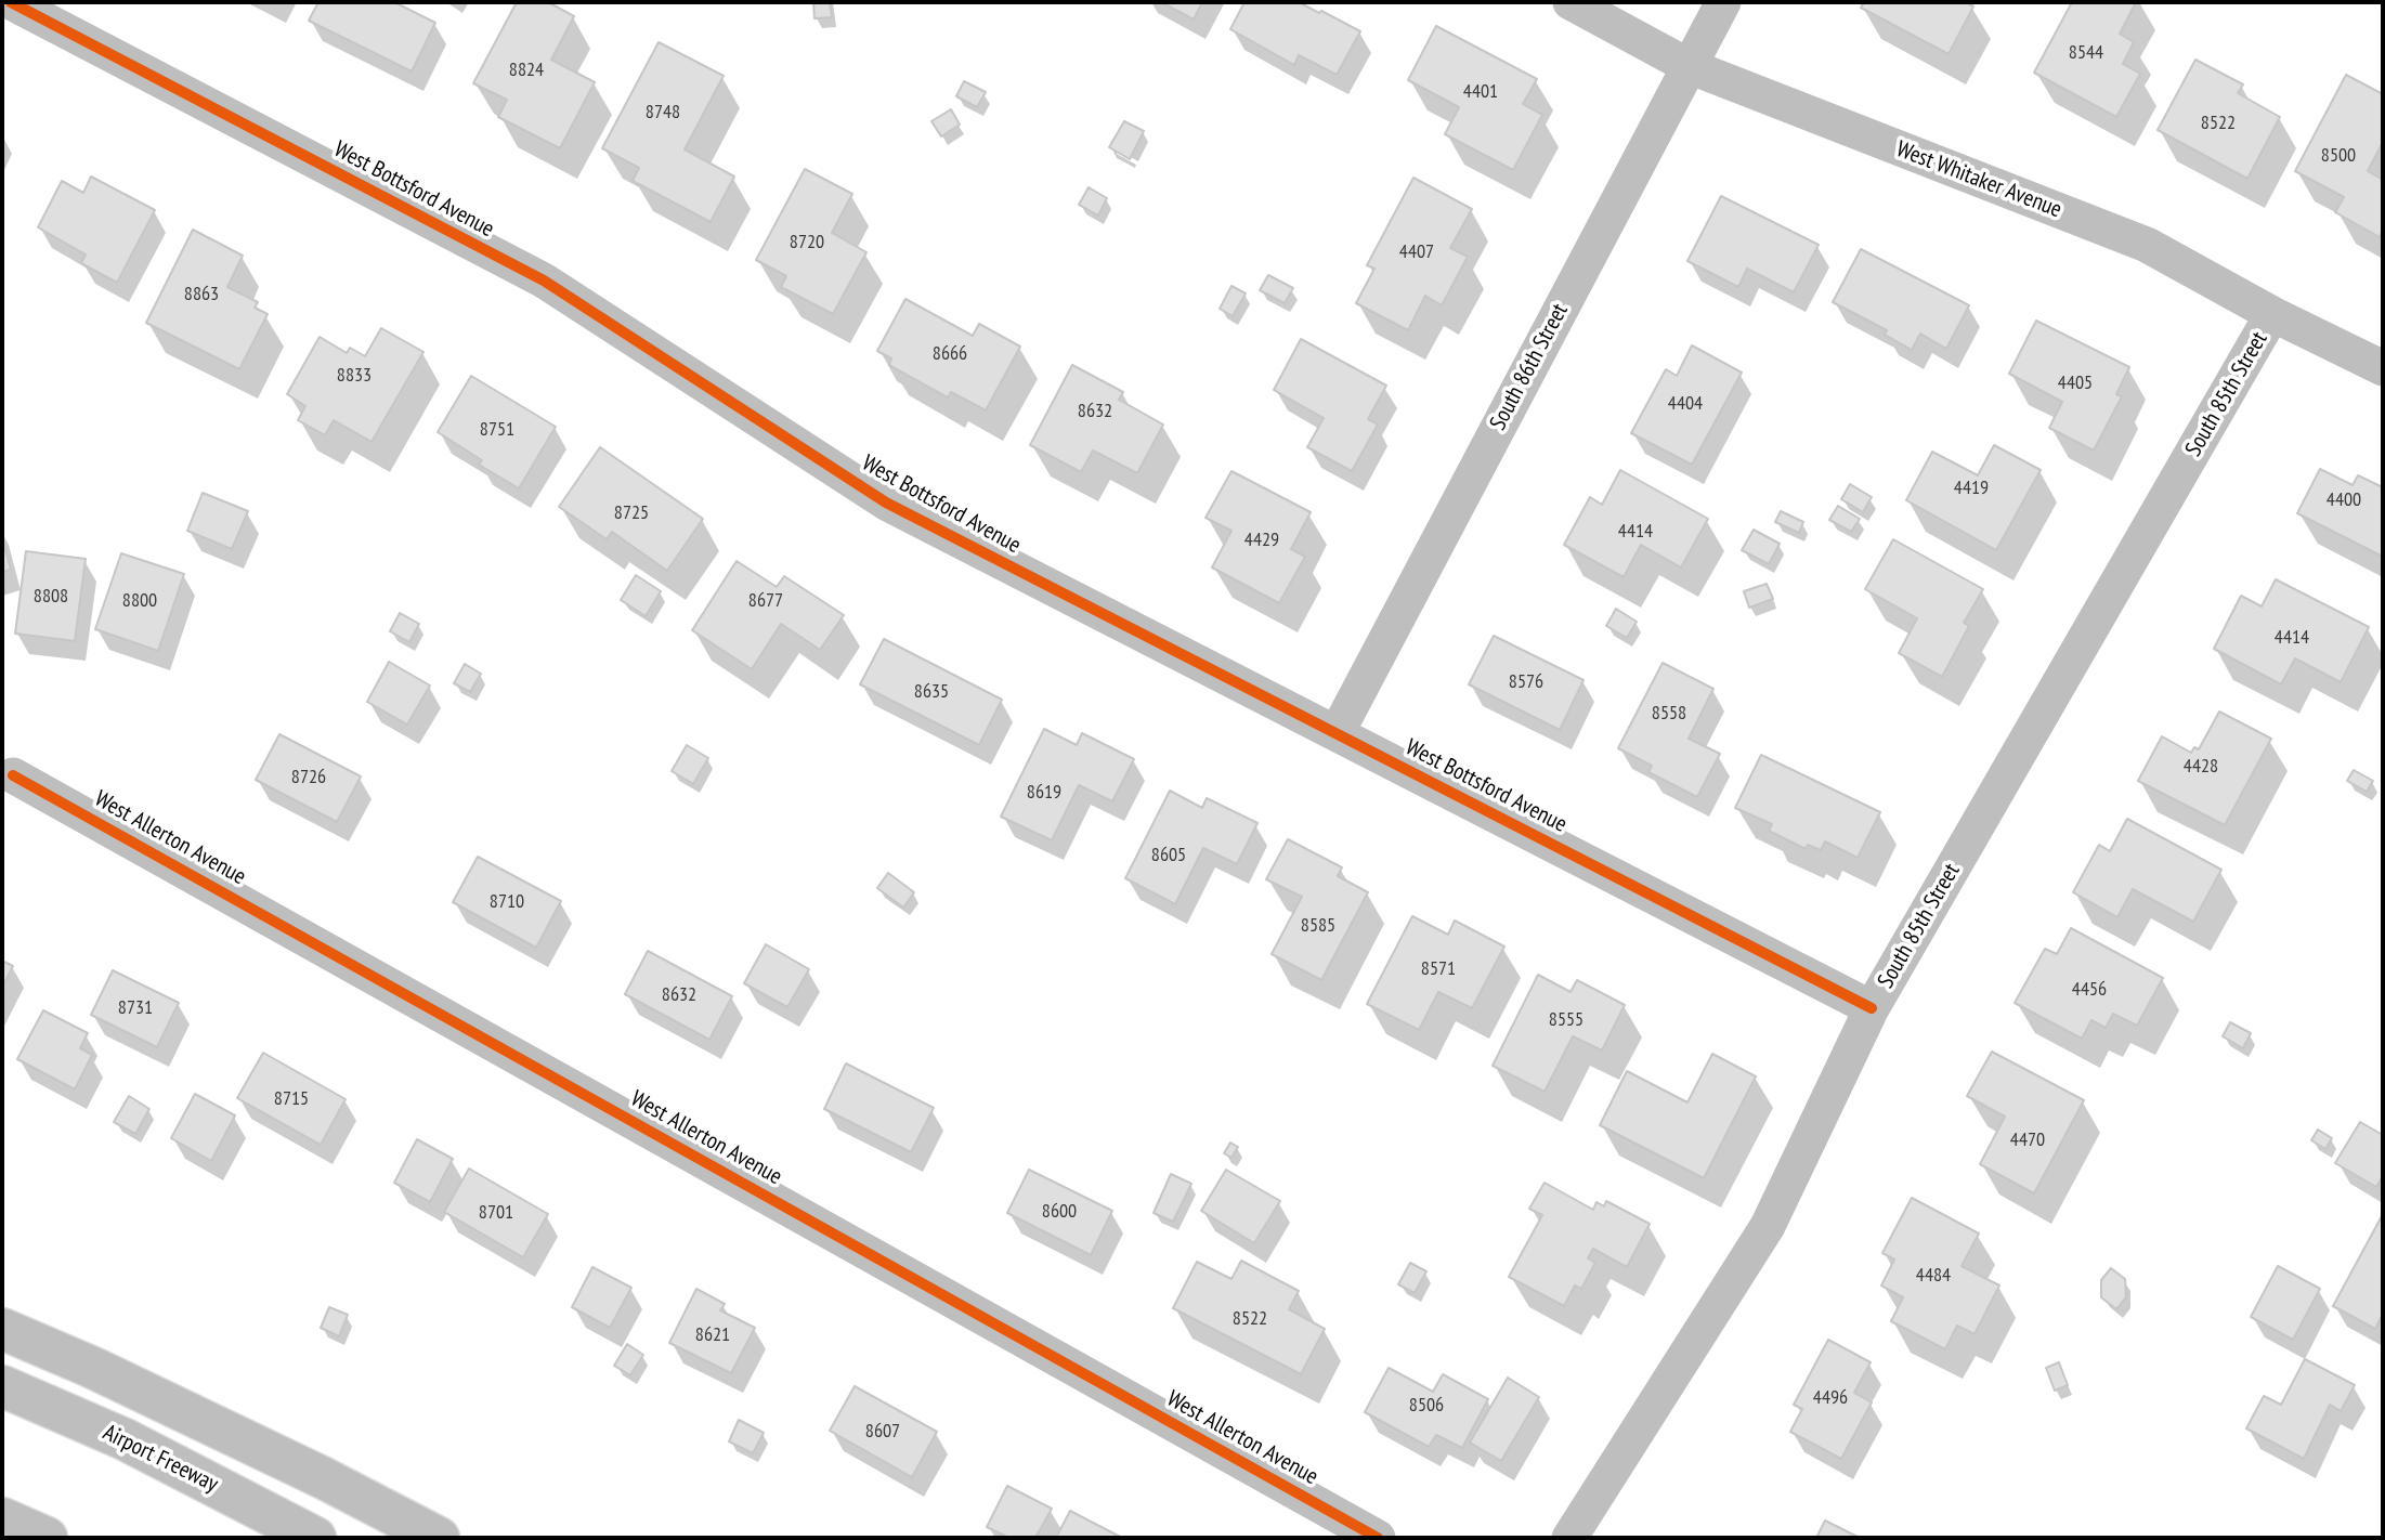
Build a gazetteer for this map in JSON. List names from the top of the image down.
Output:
{
  "streets": {
    "highway": ["Airport Freeway"],
    "street": [
      "West Whitaker Avenue",
      "West Bottsford Avenue",
      "South 86th Street",
      "South 85th Street",
      "West Allerton Avenue"
    ]
  },
  "crossings": [
    ["West Whitaker Avenue", "South 86th Street"],
    ["West Whitaker Avenue", "South 85th Street"],
    ["West Bottsford Avenue", "South 86th Street"],
    ["West Bottsford Avenue", "South 85th Street"]
  ],
  "house_numbers": [
    "8544",
    "8824",
    "4401",
    "8748",
    "8522",
    "8500",
    "8720",
    "4407",
    "8863",
    "8666",
    "8833",
    "4405",
    "4404",
    "8632",
    "8751",
    "4419",
    "4400",
    "8725",
    "4414",
    "4429",
    "8808",
    "8800",
    "8677",
    "4414",
    "8576",
    "8635",
    "8558",
    "4428",
    "8726",
    "8619",
    "8605",
    "8710",
    "8585",
    "8571",
    "4456",
    "8632",
    "8731",
    "8555",
    "8715",
    "4470",
    "8600",
    "8701",
    "4484",
    "8522",
    "8621",
    "4496",
    "8506",
    "8607"
  ]
}
